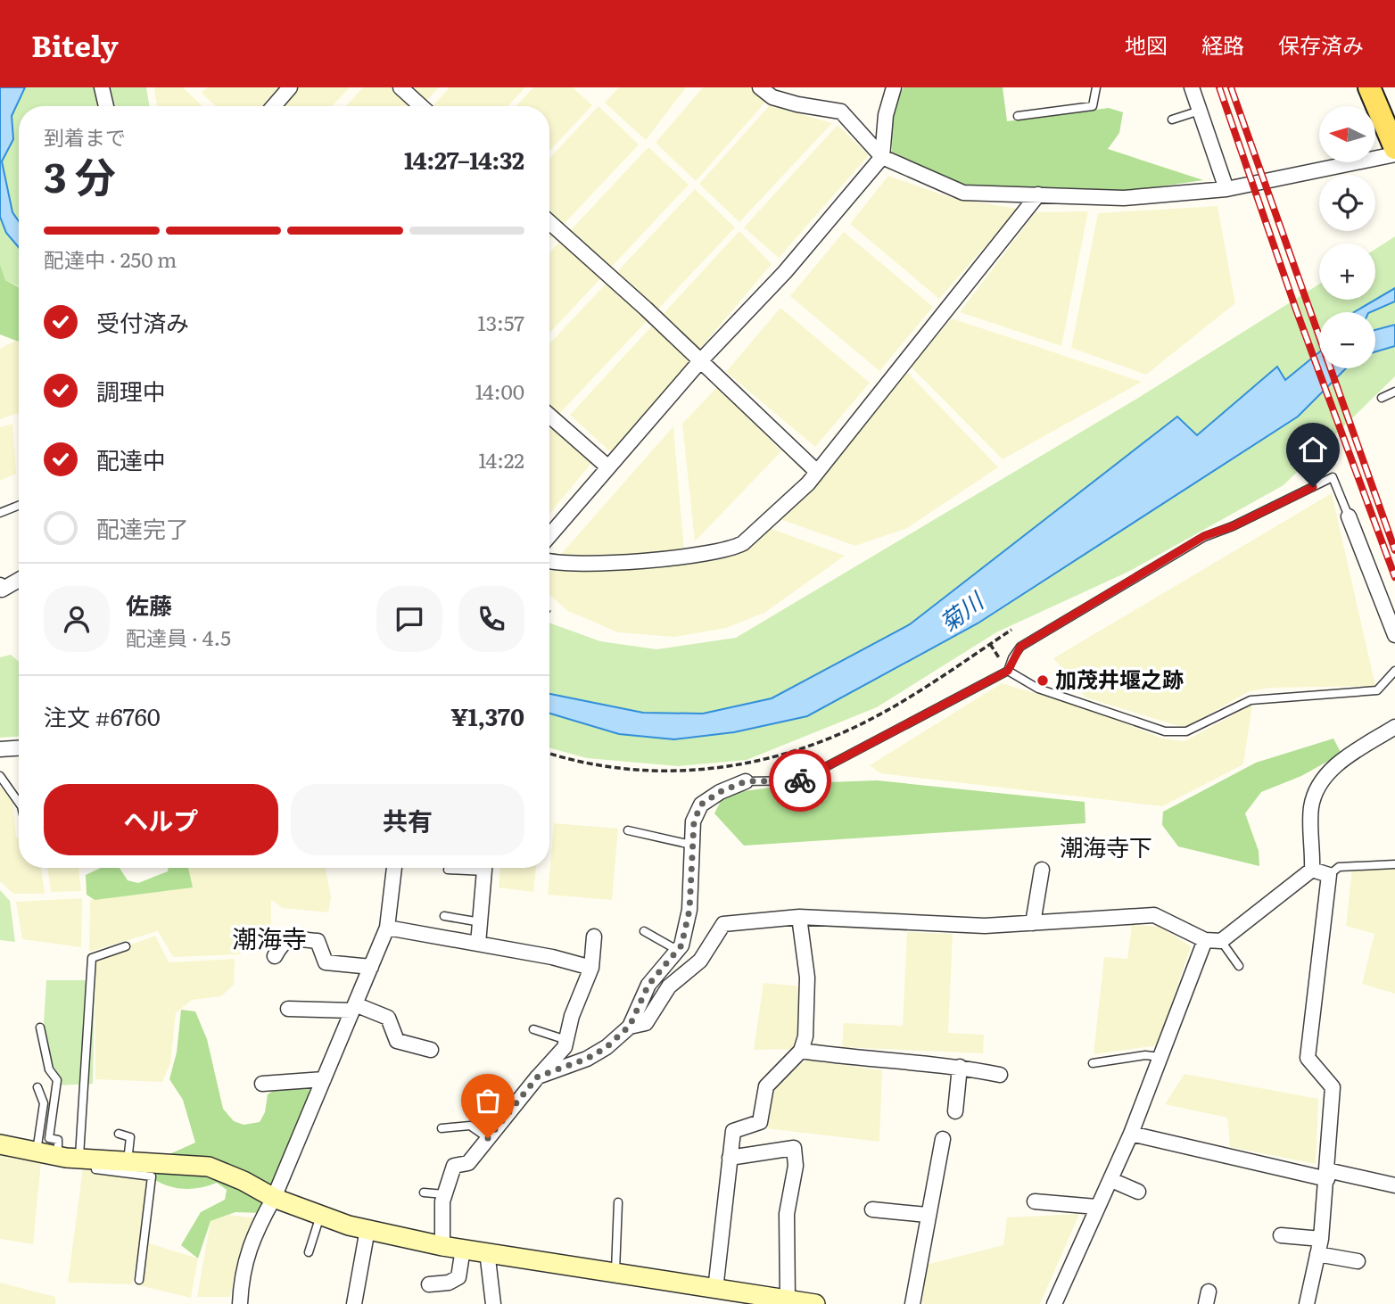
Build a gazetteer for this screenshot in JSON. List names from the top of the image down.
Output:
{
  "districts": ["潮海寺下", "潮海寺"],
  "water": ["菊川"],
  "places": ["加茂井堰之跡"],
  "north": "left",
  "page": {
    "header": "Bitely",
    "nav": ["地図", "経路", "保存済み"],
    "map_buttons": ["+", "−"],
    "heading": ["3 分", "到着まで", "14:27–14:32"],
    "panel": [
      "佐藤",
      "配達員 · 4.5",
      "注文 #6760",
      "¥1,370"
    ],
    "bar": "配達中 · 250 m",
    "list": [
      ["受付済み", "13:57"],
      ["調理中", "14:00"],
      ["配達中", "14:22"],
      "配達完了"
    ],
    "buttons": ["ヘルプ", "共有"]
  }
}
